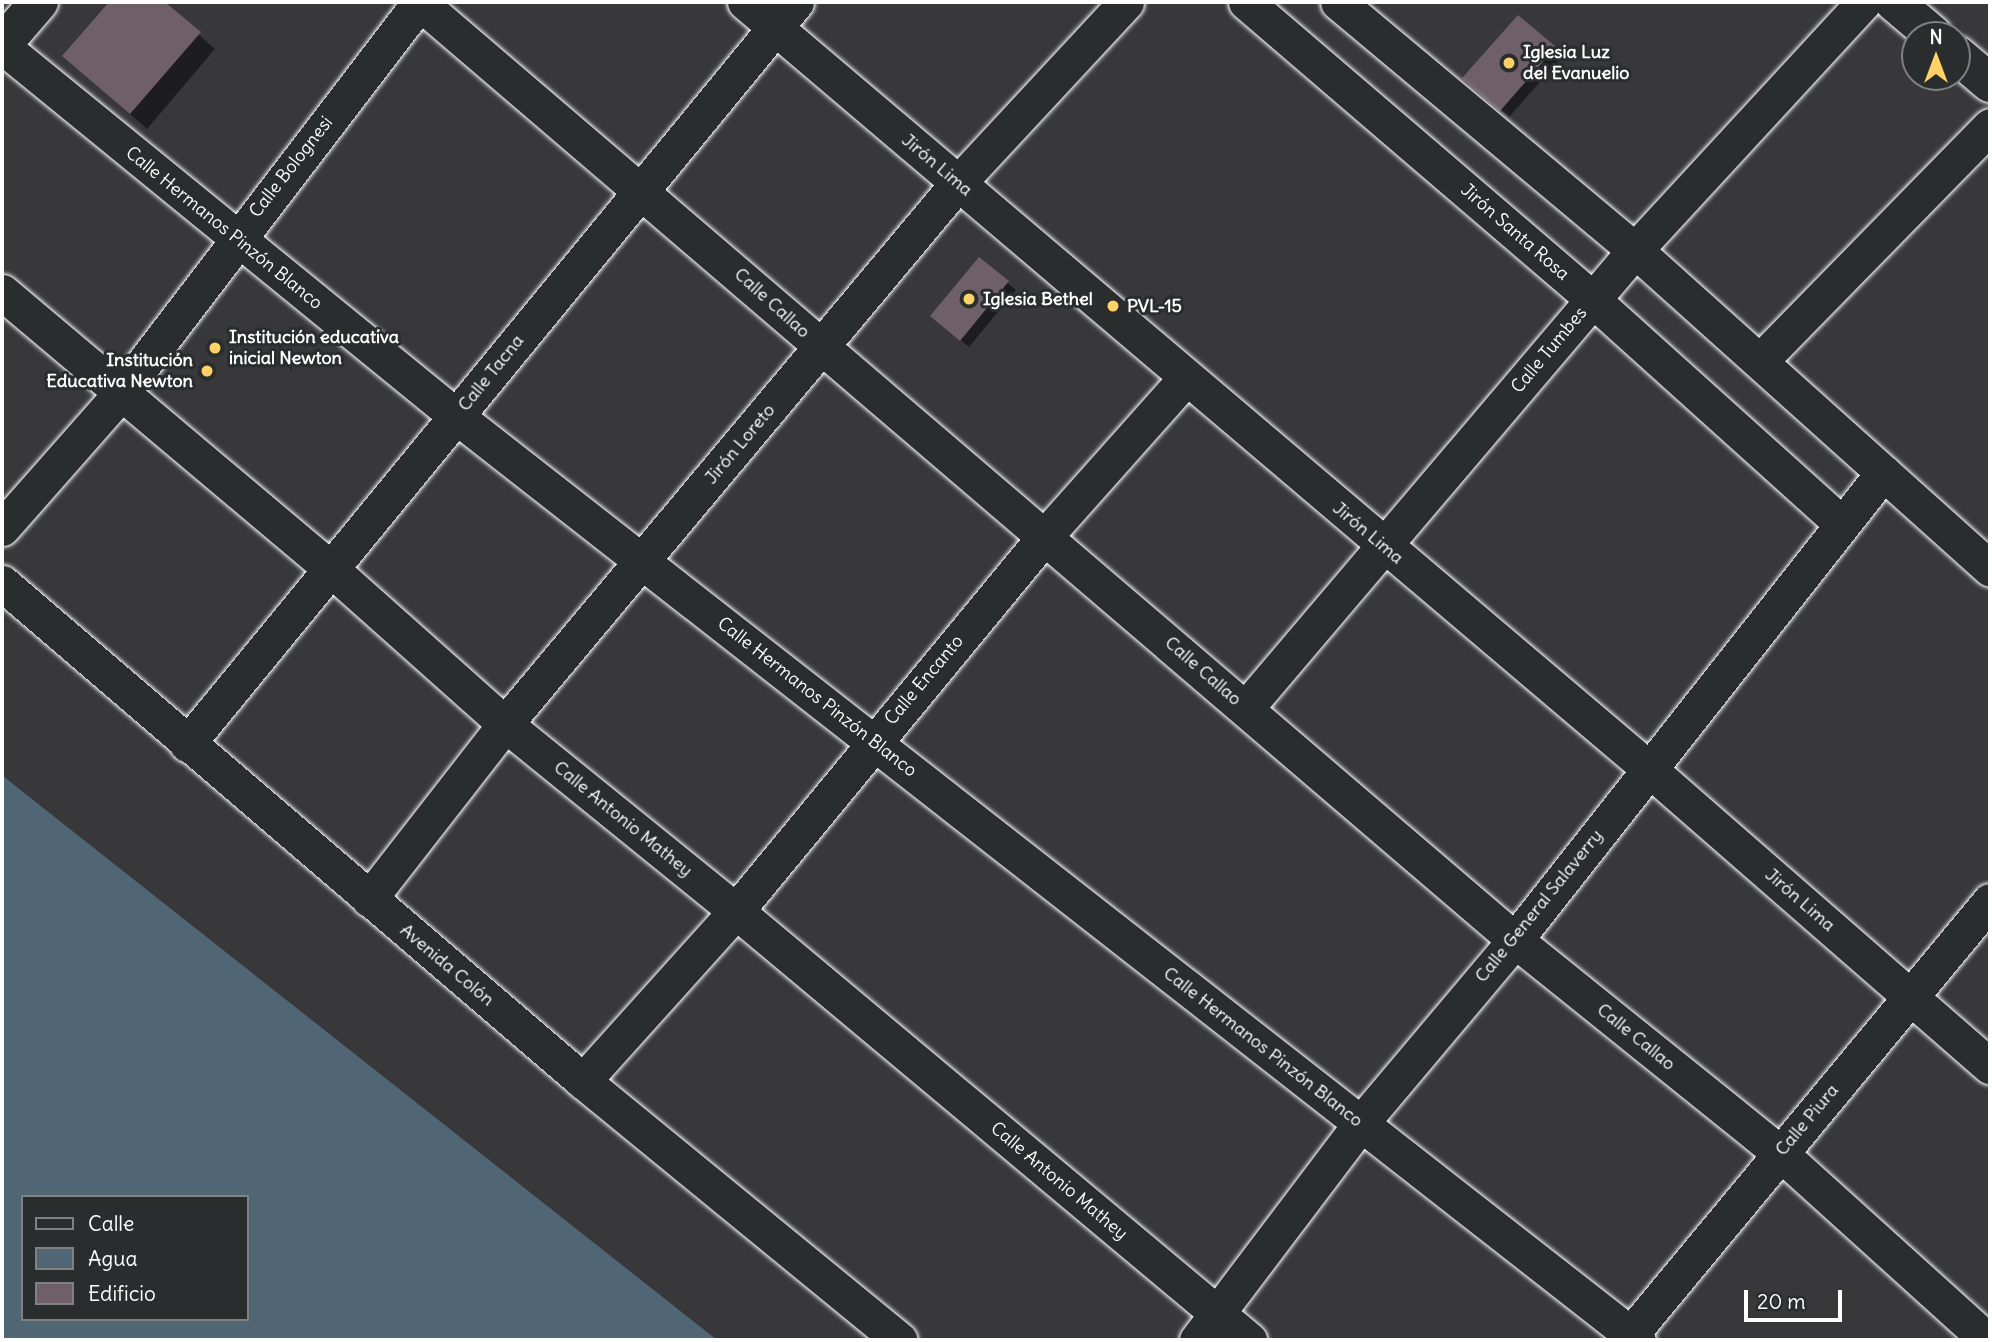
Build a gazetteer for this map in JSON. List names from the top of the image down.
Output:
{
  "streets": {
    "street": [
      "Jirón Lima",
      "Calle Bolognesi",
      "Calle Hermanos Pinzón Blanco",
      "Jirón Santa Rosa",
      "Calle Callao",
      "Calle Tumbes",
      "Calle Tacna",
      "Jirón Loreto",
      "Calle Encanto",
      "Calle Antonio Mathey",
      "Calle General Salaverry",
      "Avenida Colón",
      "Calle Piura"
    ]
  },
  "crossings": [
    ["Jirón Lima", "Calle Tumbes"],
    ["Jirón Lima", "Calle Tacna"],
    ["Jirón Lima", "Jirón Loreto"],
    ["Jirón Lima", "Calle Encanto"],
    ["Jirón Lima", "Calle General Salaverry"],
    ["Jirón Lima", "Calle Piura"],
    ["Calle Bolognesi", "Calle Hermanos Pinzón Blanco"],
    ["Calle Bolognesi", "Calle Callao"],
    ["Calle Bolognesi", "Calle Antonio Mathey"],
    ["Calle Hermanos Pinzón Blanco", "Calle Tacna"],
    ["Calle Hermanos Pinzón Blanco", "Jirón Loreto"],
    ["Calle Hermanos Pinzón Blanco", "Calle Encanto"],
    ["Calle Hermanos Pinzón Blanco", "Calle General Salaverry"],
    ["Calle Hermanos Pinzón Blanco", "Calle Piura"],
    ["Jirón Santa Rosa", "Calle Tumbes"],
    ["Jirón Santa Rosa", "Calle General Salaverry"],
    ["Calle Callao", "Calle Tumbes"],
    ["Calle Callao", "Calle Tacna"],
    ["Calle Callao", "Jirón Loreto"],
    ["Calle Callao", "Calle Encanto"],
    ["Calle Callao", "Calle General Salaverry"],
    ["Calle Callao", "Calle Piura"],
    ["Calle Tacna", "Calle Antonio Mathey"],
    ["Calle Tacna", "Avenida Colón"],
    ["Jirón Loreto", "Calle Antonio Mathey"],
    ["Jirón Loreto", "Avenida Colón"],
    ["Calle Encanto", "Calle Antonio Mathey"],
    ["Calle Encanto", "Avenida Colón"],
    ["Calle Antonio Mathey", "Calle General Salaverry"]
  ],
  "places": [
    "Iglesia Luz del Evanuelio",
    "Iglesia Bethel",
    "PVL-15",
    "Institución educativa inicial Newton",
    "Institución Educativa Newton"
  ],
  "legend": ["Calle", "Agua", "Edificio"],
  "scale_bar": "20 m",
  "north": "top"
}
